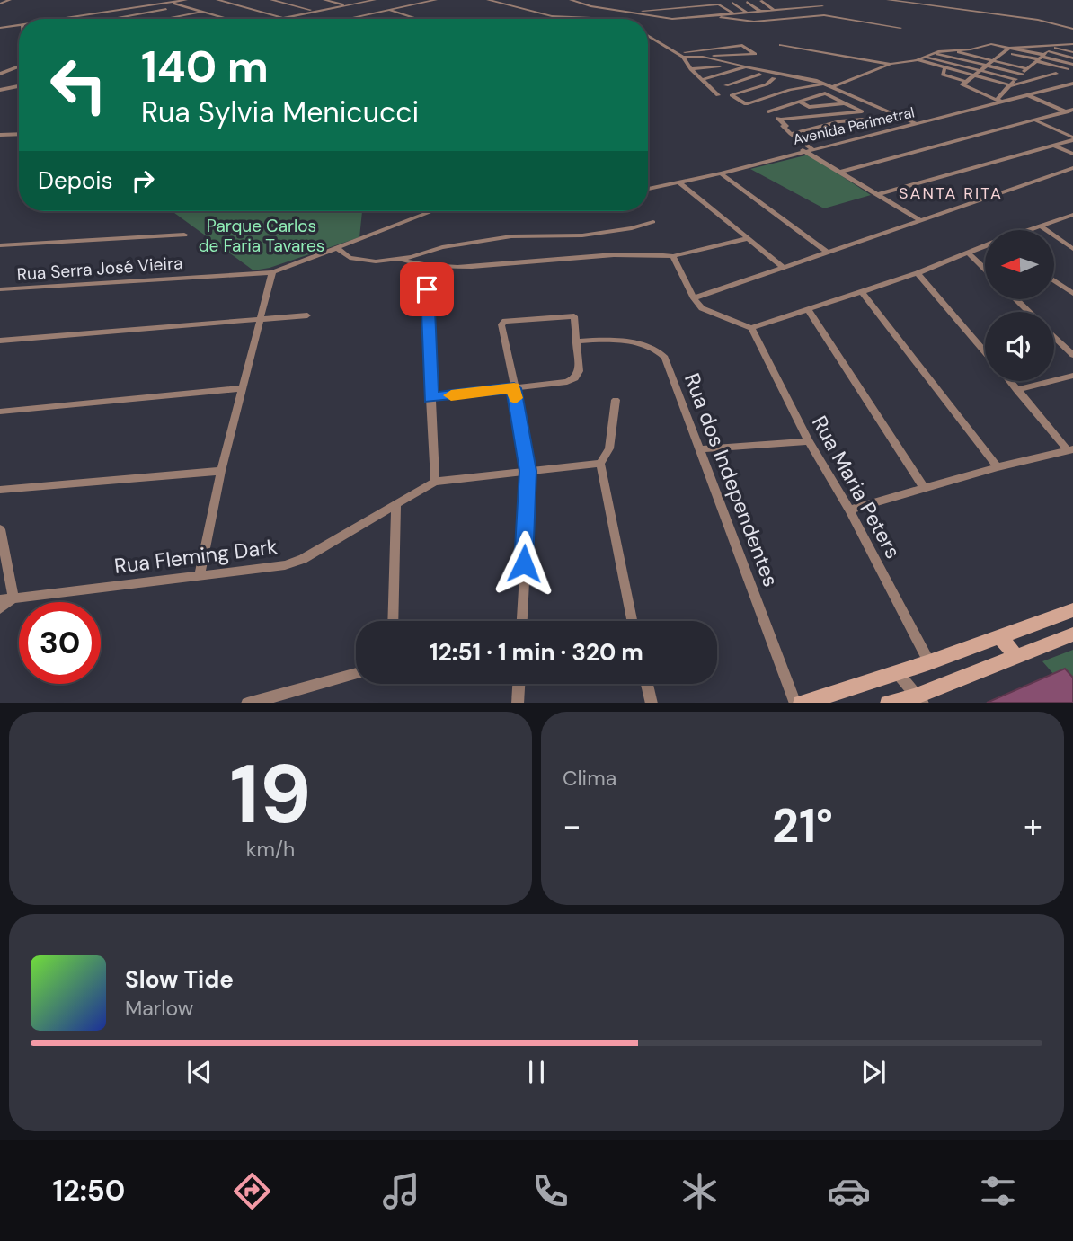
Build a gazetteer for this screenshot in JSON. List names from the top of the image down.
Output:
{
  "streets": {
    "street": [
      "Avenida Perimetral",
      "Rua Serra José Vieira",
      "Rua dos Independentes",
      "Rua Maria Peters",
      "Rua Fleming Dark"
    ]
  },
  "districts": ["SANTA RITA"],
  "parks": ["Parque Carlos de Faria Tavares"],
  "north": "left",
  "page": {
    "turn": ["140 m", "Rua Sylvia Menicucci"],
    "then": "Depois",
    "limit": "30",
    "trip": "12:51 · 1 min · 320 m",
    "tile": [
      ["19", "km/h"],
      "Clima"
    ],
    "heat": ["−", "21°", "+"],
    "song": ["Slow Tide", "Marlow"],
    "tabs": "12:50"
  }
}
